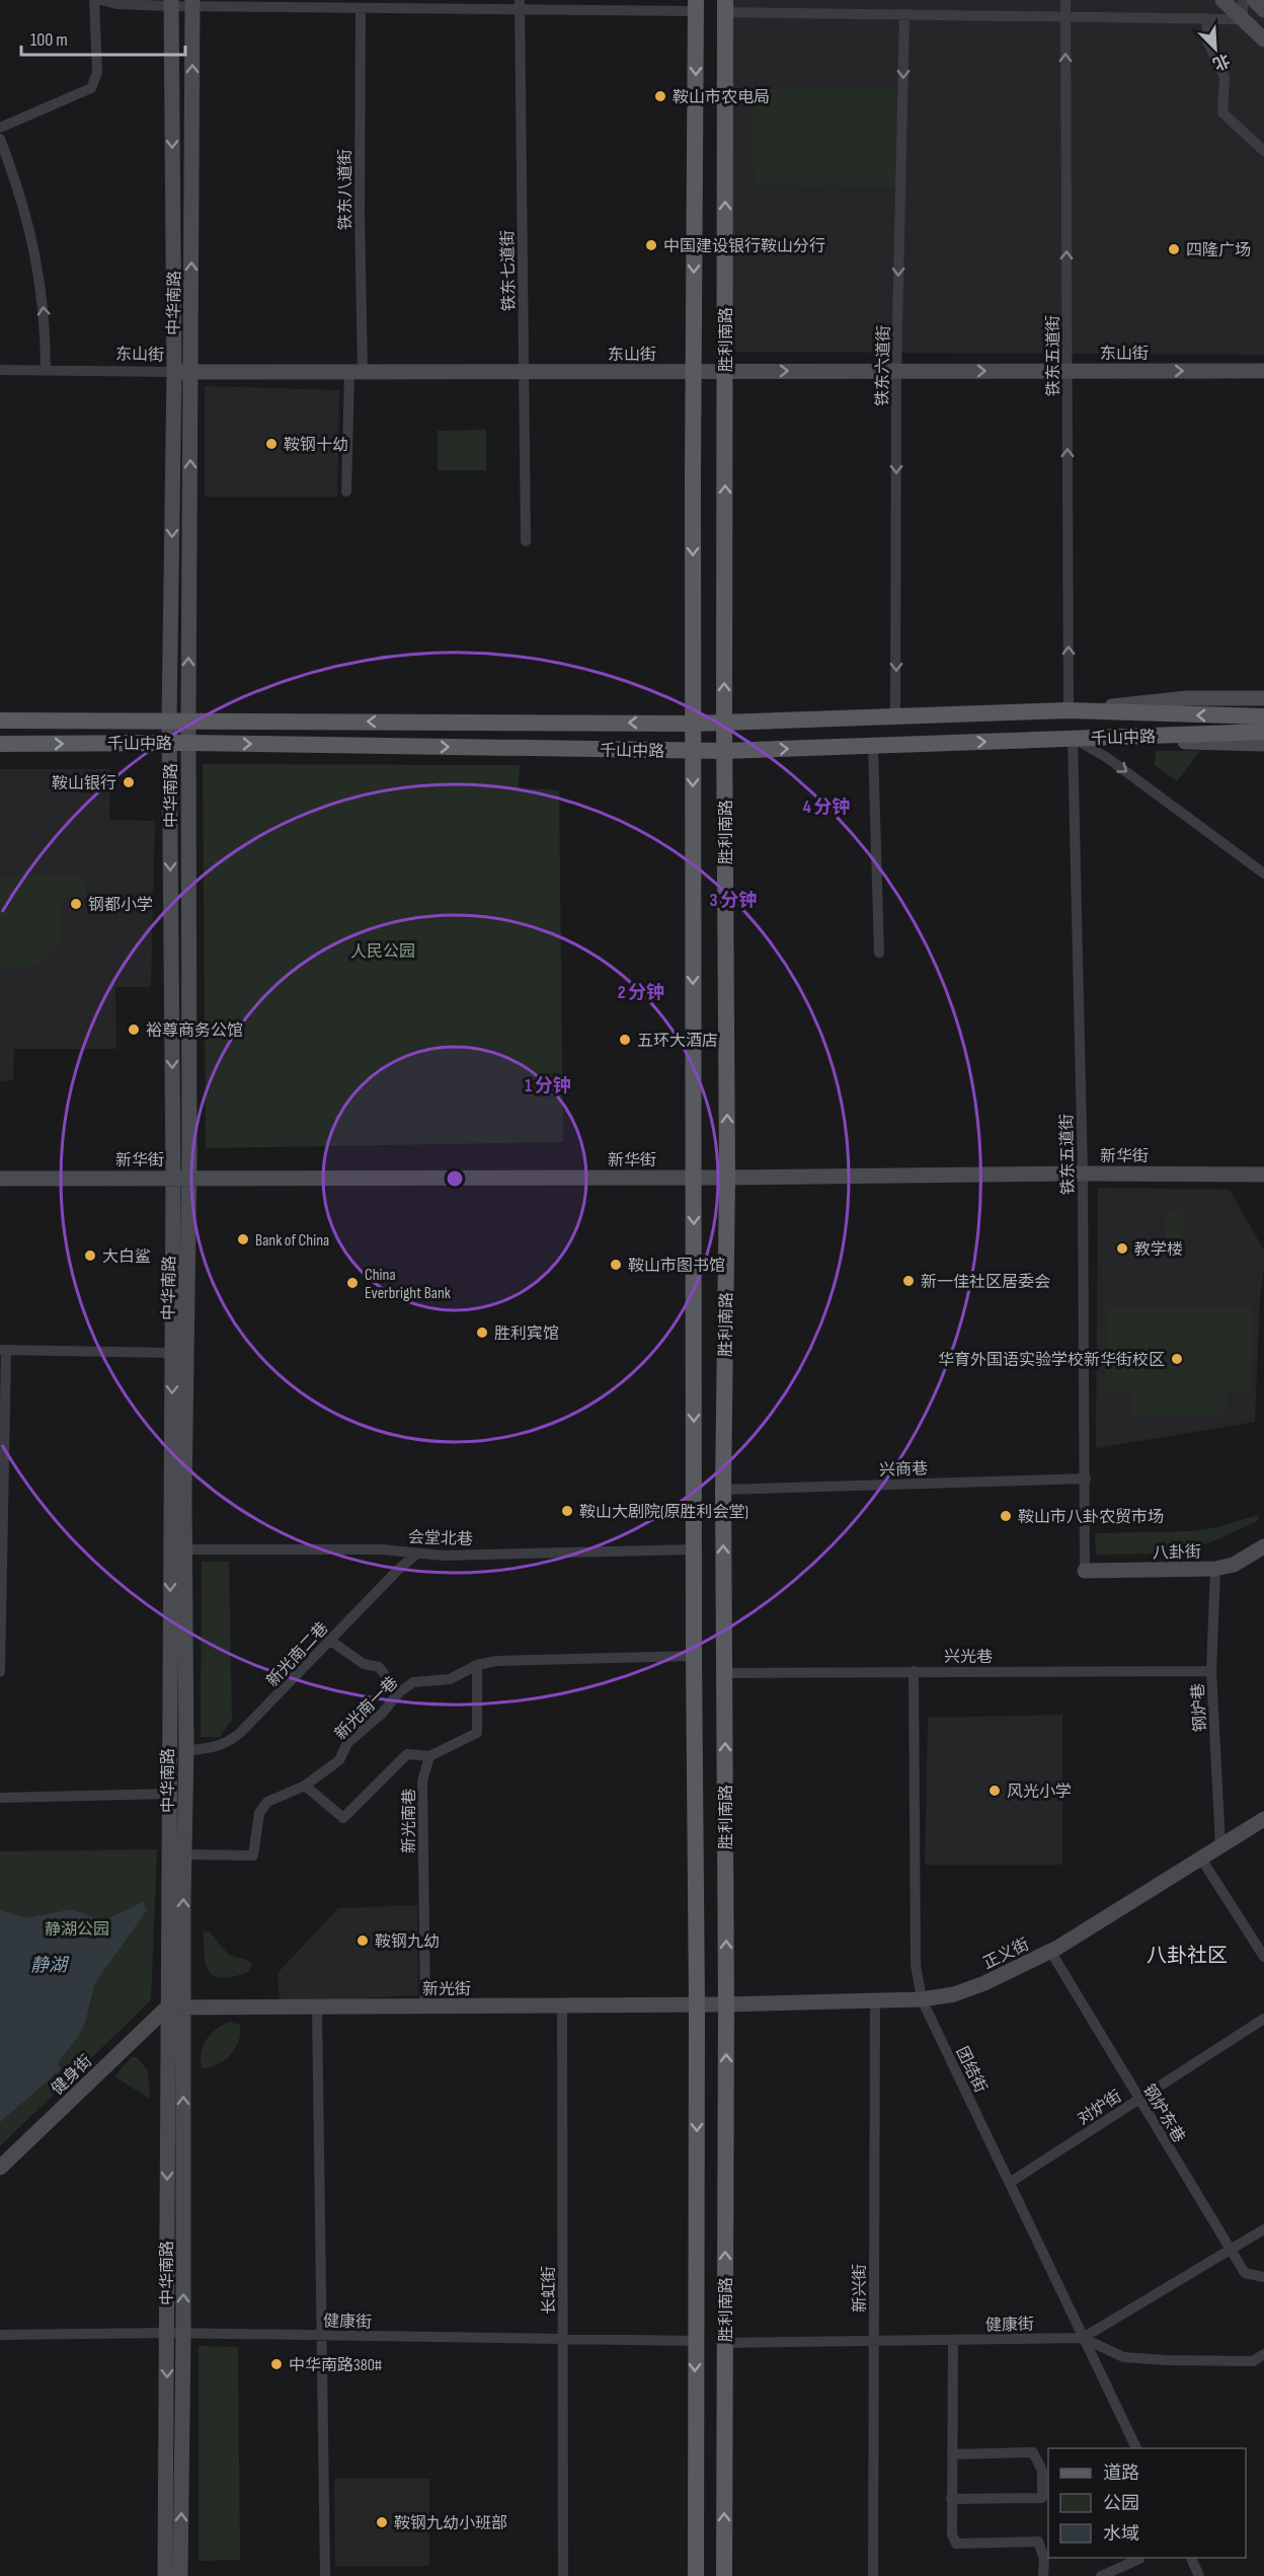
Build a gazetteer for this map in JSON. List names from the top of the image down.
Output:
{
  "streets": {
    "main road": [
      "中华南路",
      "胜利南路",
      "东山街",
      "千山中路",
      "新华街",
      "八卦街",
      "正义街",
      "新光街",
      "健身街"
    ],
    "street": [
      "铁东八道街",
      "铁东七道街",
      "铁东五道街",
      "铁东六道街",
      "兴商巷",
      "会堂北巷",
      "新光南二巷",
      "兴光巷",
      "新光南一巷",
      "钢炉巷",
      "新光南巷",
      "团结街",
      "对炉街",
      "钢炉东巷",
      "新兴街",
      "长虹街",
      "健康街"
    ]
  },
  "crossings": [
    ["铁东八道街", "东山街"],
    ["铁东七道街", "东山街"],
    ["中华南路", "东山街"],
    ["中华南路", "千山中路"],
    ["中华南路", "新华街"],
    ["中华南路", "会堂北巷"],
    ["中华南路", "新光南二巷"],
    ["中华南路", "新光南一巷"],
    ["中华南路", "新光街"],
    ["中华南路", "健身街"],
    ["中华南路", "健康街"],
    ["胜利南路", "东山街"],
    ["胜利南路", "千山中路"],
    ["胜利南路", "新华街"],
    ["胜利南路", "兴商巷"],
    ["胜利南路", "会堂北巷"],
    ["胜利南路", "兴光巷"],
    ["胜利南路", "新光南一巷"],
    ["胜利南路", "正义街"],
    ["胜利南路", "新光街"],
    ["胜利南路", "健康街"],
    ["东山街", "铁东五道街"],
    ["东山街", "铁东六道街"],
    ["铁东五道街", "千山中路"],
    ["铁东五道街", "新华街"],
    ["铁东五道街", "兴商巷"],
    ["铁东五道街", "八卦街"],
    ["铁东六道街", "千山中路"],
    ["会堂北巷", "新光南二巷"],
    ["八卦街", "钢炉巷"],
    ["兴光巷", "钢炉巷"],
    ["兴光巷", "团结街"],
    ["钢炉巷", "正义街"],
    ["新光南巷", "新光街"],
    ["正义街", "新光街"],
    ["正义街", "团结街"],
    ["正义街", "钢炉东巷"],
    ["正义街", "新兴街"],
    ["新光街", "健身街"],
    ["新光街", "长虹街"],
    ["团结街", "对炉街"],
    ["团结街", "健康街"],
    ["对炉街", "钢炉东巷"],
    ["钢炉东巷", "健康街"],
    ["新兴街", "健康街"],
    ["长虹街", "健康街"]
  ],
  "one_way": ["东山街", "铁东五道街", "铁东六道街"],
  "districts": ["八卦社区"],
  "water": ["静湖"],
  "parks": ["人民公园", "静湖公园"],
  "places": [
    "鞍山市农电局",
    "中国建设银行鞍山分行",
    "四隆广场",
    "鞍钢十幼",
    "鞍山银行",
    "钢都小学",
    "裕尊商务公馆",
    "五环大酒店",
    "Bank of China",
    "教学楼",
    "大白鲨",
    "鞍山市图书馆",
    "新一佳社区居委会",
    "China Everbright Bank",
    "胜利宾馆",
    "华育外国语实验学校新华街校区",
    "鞍山大剧院(原胜利会堂)",
    "鞍山市八卦农贸市场",
    "风光小学",
    "鞍钢九幼",
    "中华南路380#",
    "鞍钢九幼小班部"
  ],
  "legend": ["道路", "公园", "水域"],
  "scale_bar": "100 m",
  "north": "bottom right",
  "rings": [
    "4 分钟",
    "3 分钟",
    "2 分钟",
    "1 分钟"
  ]
}
